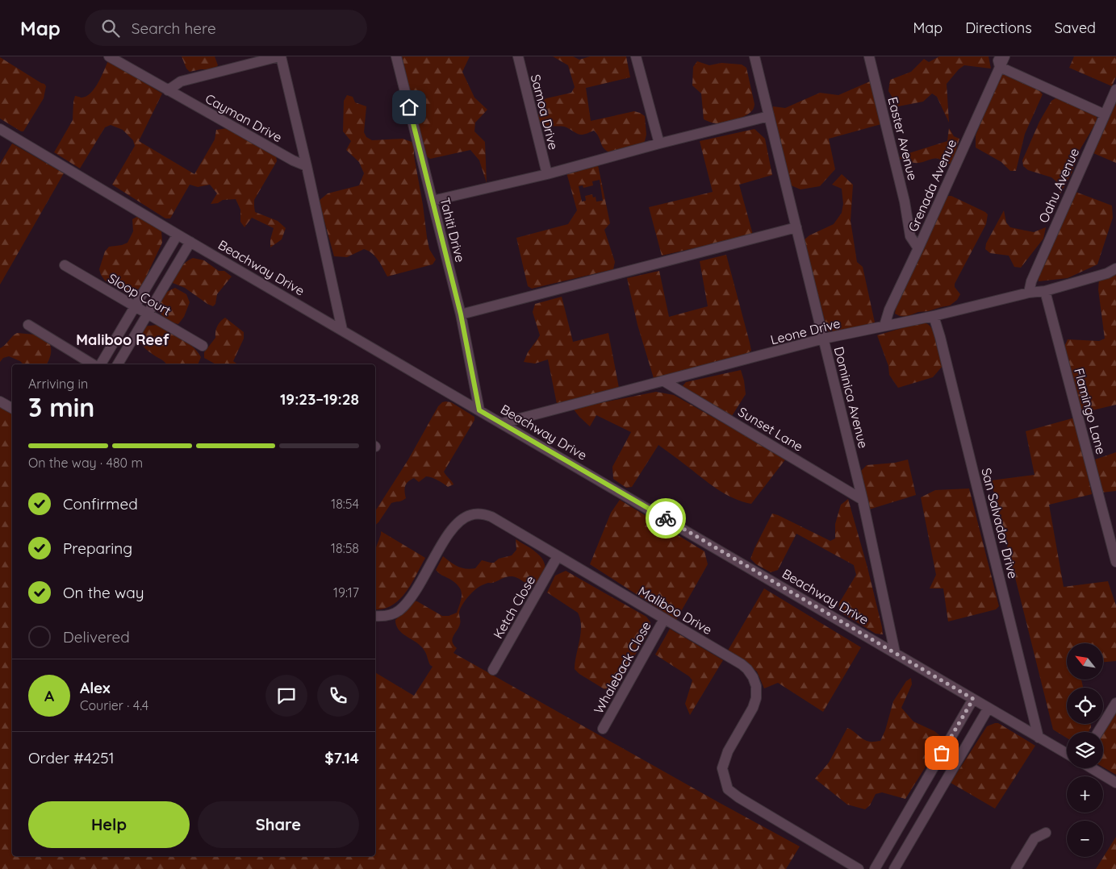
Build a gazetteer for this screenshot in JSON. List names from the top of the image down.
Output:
{
  "streets": {
    "street": [
      "Samoa Drive",
      "Cayman Drive",
      "Easter Avenue",
      "Grenada Avenue",
      "Oahu Avenue",
      "Tahiti Drive",
      "Beachway Drive",
      "Sloop Court",
      "Leone Drive",
      "Dominica Avenue",
      "Flamingo Lane",
      "Sunset Lane",
      "San Salvador Drive",
      "Ketch Close",
      "Maliboo Drive",
      "Whaleback Close"
    ]
  },
  "crossings": [
    ["Easter Avenue", "Grenada Avenue"],
    ["Grenada Avenue", "Leone Drive"],
    ["Oahu Avenue", "Leone Drive"],
    ["Tahiti Drive", "Beachway Drive"],
    ["Beachway Drive", "Leone Drive"],
    ["Beachway Drive", "Dominica Avenue"],
    ["Beachway Drive", "San Salvador Drive"],
    ["Leone Drive", "Dominica Avenue"],
    ["Leone Drive", "Flamingo Lane"],
    ["Leone Drive", "Sunset Lane"],
    ["Leone Drive", "San Salvador Drive"],
    ["Dominica Avenue", "Sunset Lane"],
    ["Ketch Close", "Maliboo Drive"],
    ["Maliboo Drive", "Whaleback Close"]
  ],
  "districts": ["Maliboo Reef"],
  "north": "top left",
  "page": {
    "header": "Map",
    "search": "Search here",
    "nav": ["Map", "Directions", "Saved"],
    "heading": ["3 min", "Arriving in", "19:23–19:28"],
    "panel": [
      "Alex",
      "Courier · 4.4",
      "Order #4251",
      "$7.14"
    ],
    "bar": "On the way · 480 m",
    "list": [
      ["Confirmed", "18:54"],
      ["Preparing", "18:58"],
      ["On the way", "19:17"],
      "Delivered"
    ],
    "map_buttons": ["+", "−"],
    "round": "A",
    "buttons": ["Help", "Share"]
  }
}
